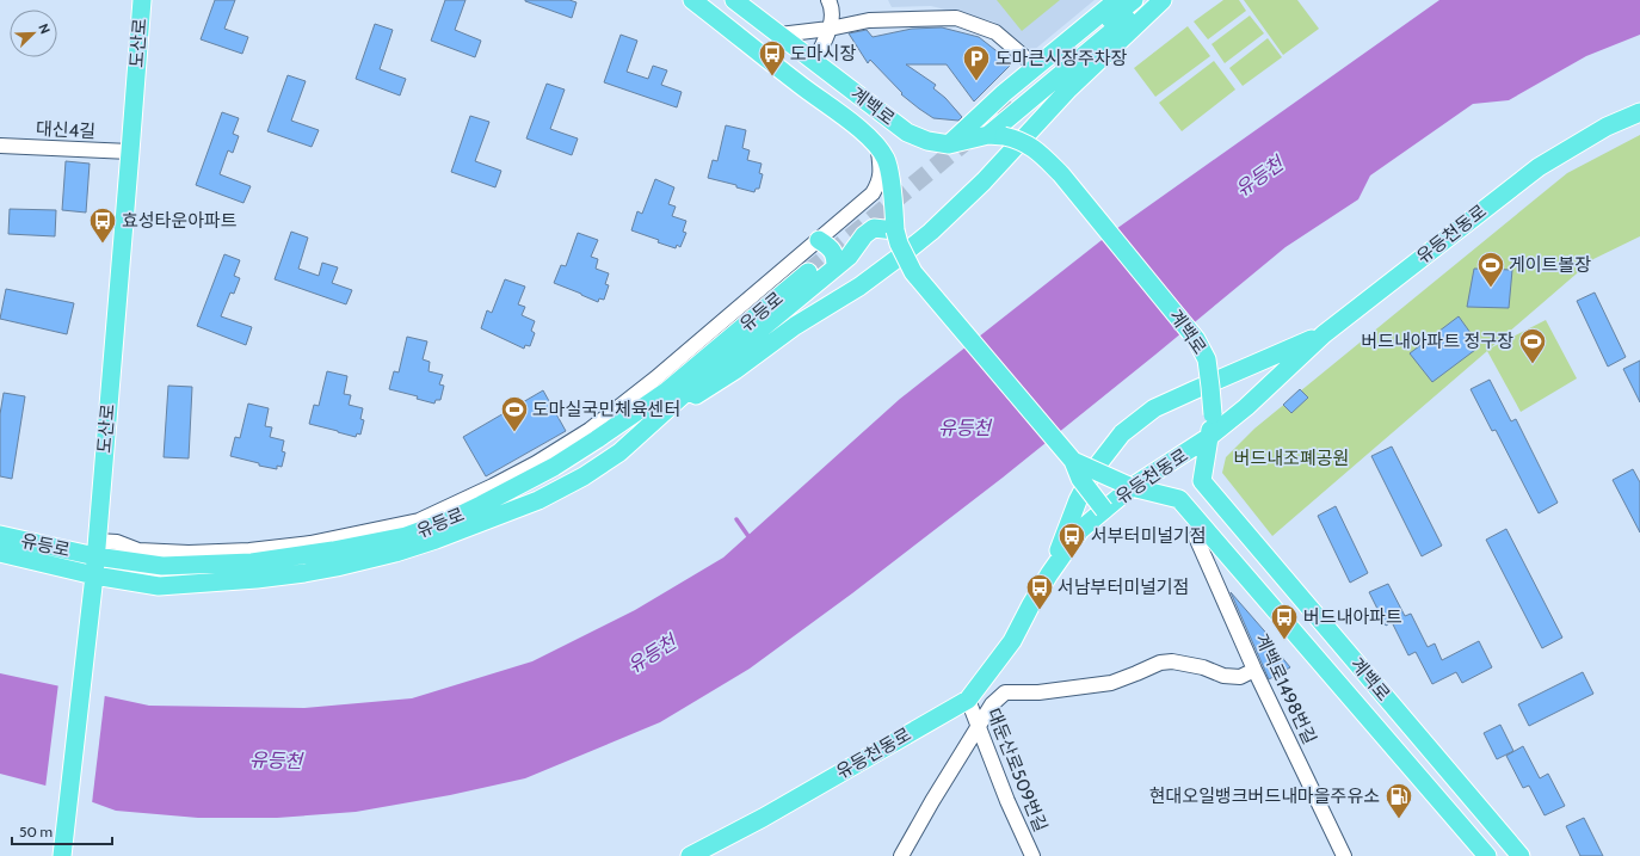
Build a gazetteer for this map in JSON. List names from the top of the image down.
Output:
{
  "streets": {
    "main road": [
      "도산로",
      "계백로",
      "유등천동로",
      "유등로"
    ],
    "street": ["대신4길", "계백로1498번길", "대둔산로509번길"]
  },
  "crossings": [
    ["도산로", "대신4길"],
    ["도산로", "유등로"],
    ["계백로", "유등천동로"],
    ["유등천동로", "대둔산로509번길"]
  ],
  "water": ["유등천"],
  "parks": ["버드내조폐공원"],
  "places": {
    "bus stop": [
      "도마시장",
      "효성타운아파트",
      "서부터미널기점",
      "서남부터미널기점",
      "버드내아파트"
    ],
    "parking": ["도마큰시장주차장"],
    "sports": ["게이트볼장", "버드내아파트 정구장", "도마실국민체육센터"],
    "fuel station": ["현대오일뱅크버드내마을주유소"]
  },
  "scale_bar": "50 m",
  "north": "top right"
}
